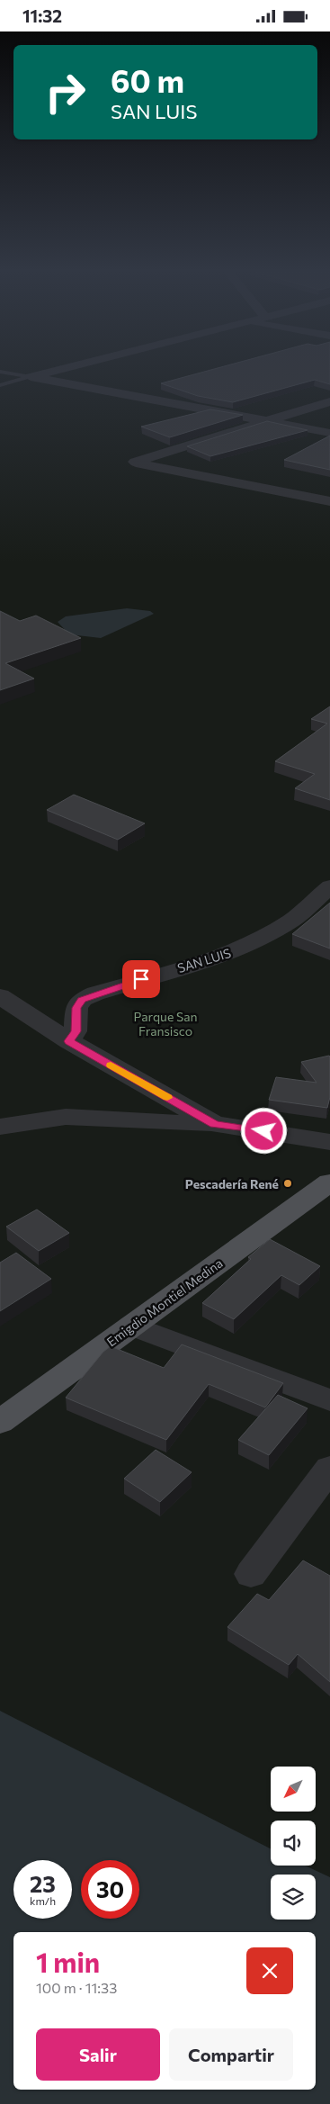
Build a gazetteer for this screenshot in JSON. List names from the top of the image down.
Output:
{
  "streets": {
    "main road": ["Emigdio Montiel Medina"],
    "street": ["SAN LUIS"]
  },
  "parks": ["Parque San Fransisco"],
  "places": ["Pescadería René"],
  "north": "bottom left",
  "page": {
    "status": "11:32",
    "turn": ["60 m", "SAN LUIS"],
    "speed": "23 km/h",
    "limit": "30",
    "heading": ["1 min", "100 m · 11:33"],
    "buttons": ["Salir", "Compartir"]
  }
}
